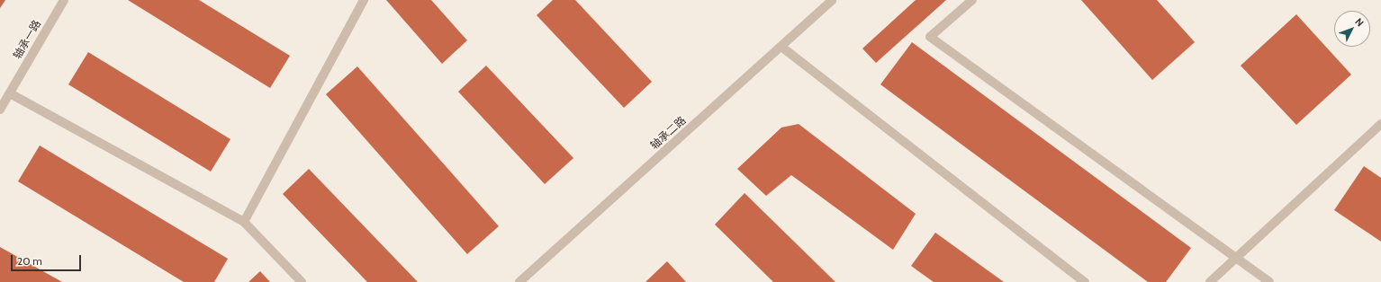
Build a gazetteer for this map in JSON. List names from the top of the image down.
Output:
{
  "streets": {
    "street": ["轴承一路", "轴承二路"]
  },
  "scale_bar": "20 m",
  "north": "top right"
}
